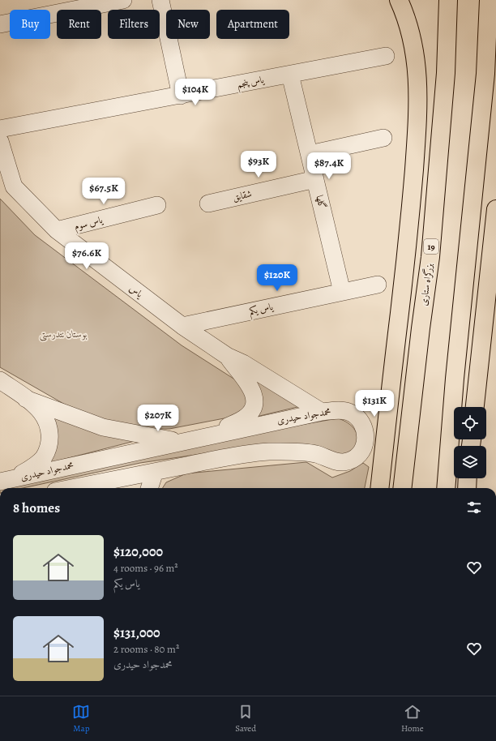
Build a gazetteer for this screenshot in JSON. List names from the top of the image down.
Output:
{
  "streets": {
    "highway": ["19", "بزرگراه ستاری"],
    "street": [
      "یاس پنجم",
      "شقایق",
      "گلها",
      "یاس سوم",
      "یاس",
      "یاس یکم",
      "محمدجواد حیدری"
    ]
  },
  "crossings": [
    ["یاس پنجم", "گلها"],
    ["شقایق", "گلها"],
    ["گلها", "یاس یکم"],
    ["یاس سوم", "یاس"],
    ["یاس", "یاس یکم"]
  ],
  "parks": ["بوستان نتدرستی"],
  "page": {
    "chip": [
      "Buy",
      "Rent",
      "Filters",
      "New",
      "Apartment"
    ],
    "price": [
      "$104K",
      "$93K",
      "$87.4K",
      "$67.5K",
      "$76.6K",
      "$120K",
      "$131K",
      "$207K"
    ],
    "heading": "8 homes",
    "list": [
      {
        "name": "$120,000",
        "note": "4 rooms · 96 m² · یاس یکم"
      },
      {
        "name": "$131,000",
        "note": "2 rooms · 80 m² · محمدجواد حیدری"
      }
    ],
    "tabs": ["Map", "Saved", "Home"]
  }
}
